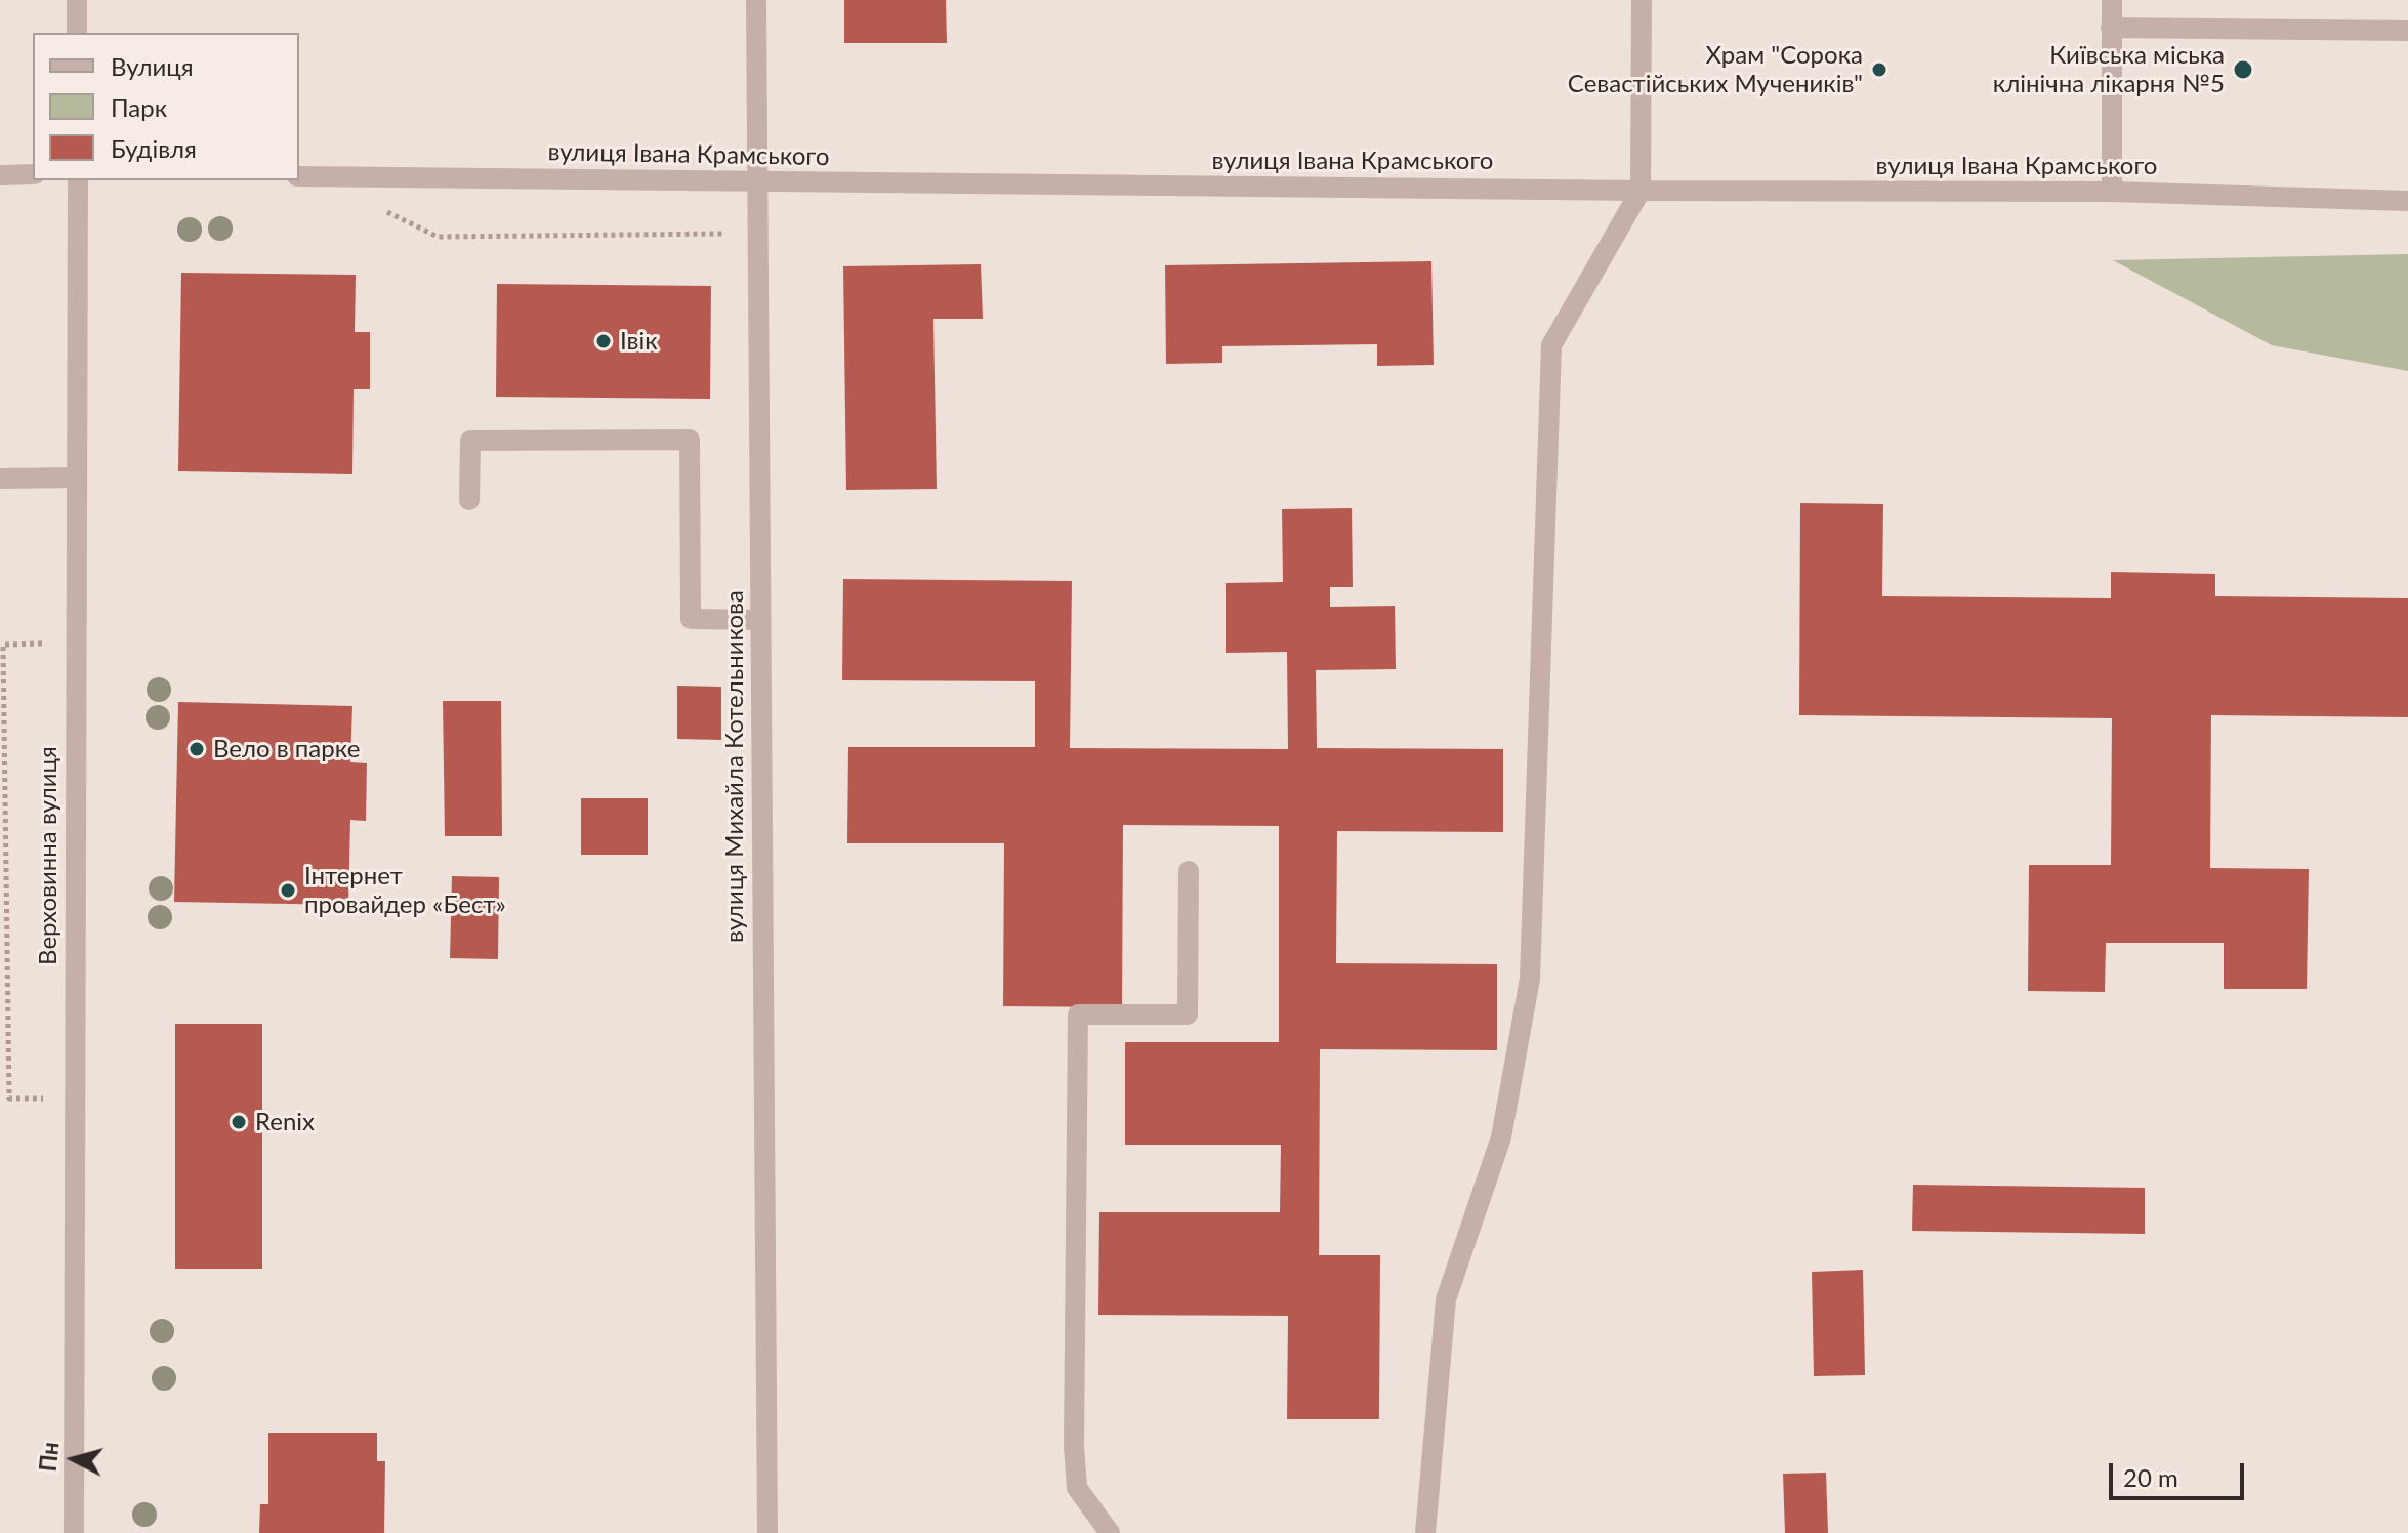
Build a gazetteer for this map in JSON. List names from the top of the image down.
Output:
{
  "streets": {
    "street": ["вулиця Івана Крамського", "вулиця Михайла Котельникова", "Верховинна вулиця"]
  },
  "crossings": [
    ["вулиця Івана Крамського", "вулиця Михайла Котельникова"]
  ],
  "places": [
    "Храм \"Сорока Севастійських Мучеників\"",
    "Київська міська клінічна лікарня №5",
    "Івік",
    "Вело в парке",
    "Інтернет провайдер «Бест»",
    "Renix"
  ],
  "legend": ["Вулиця", "Парк", "Будівля"],
  "scale_bar": "20 m",
  "north": "left"
}
